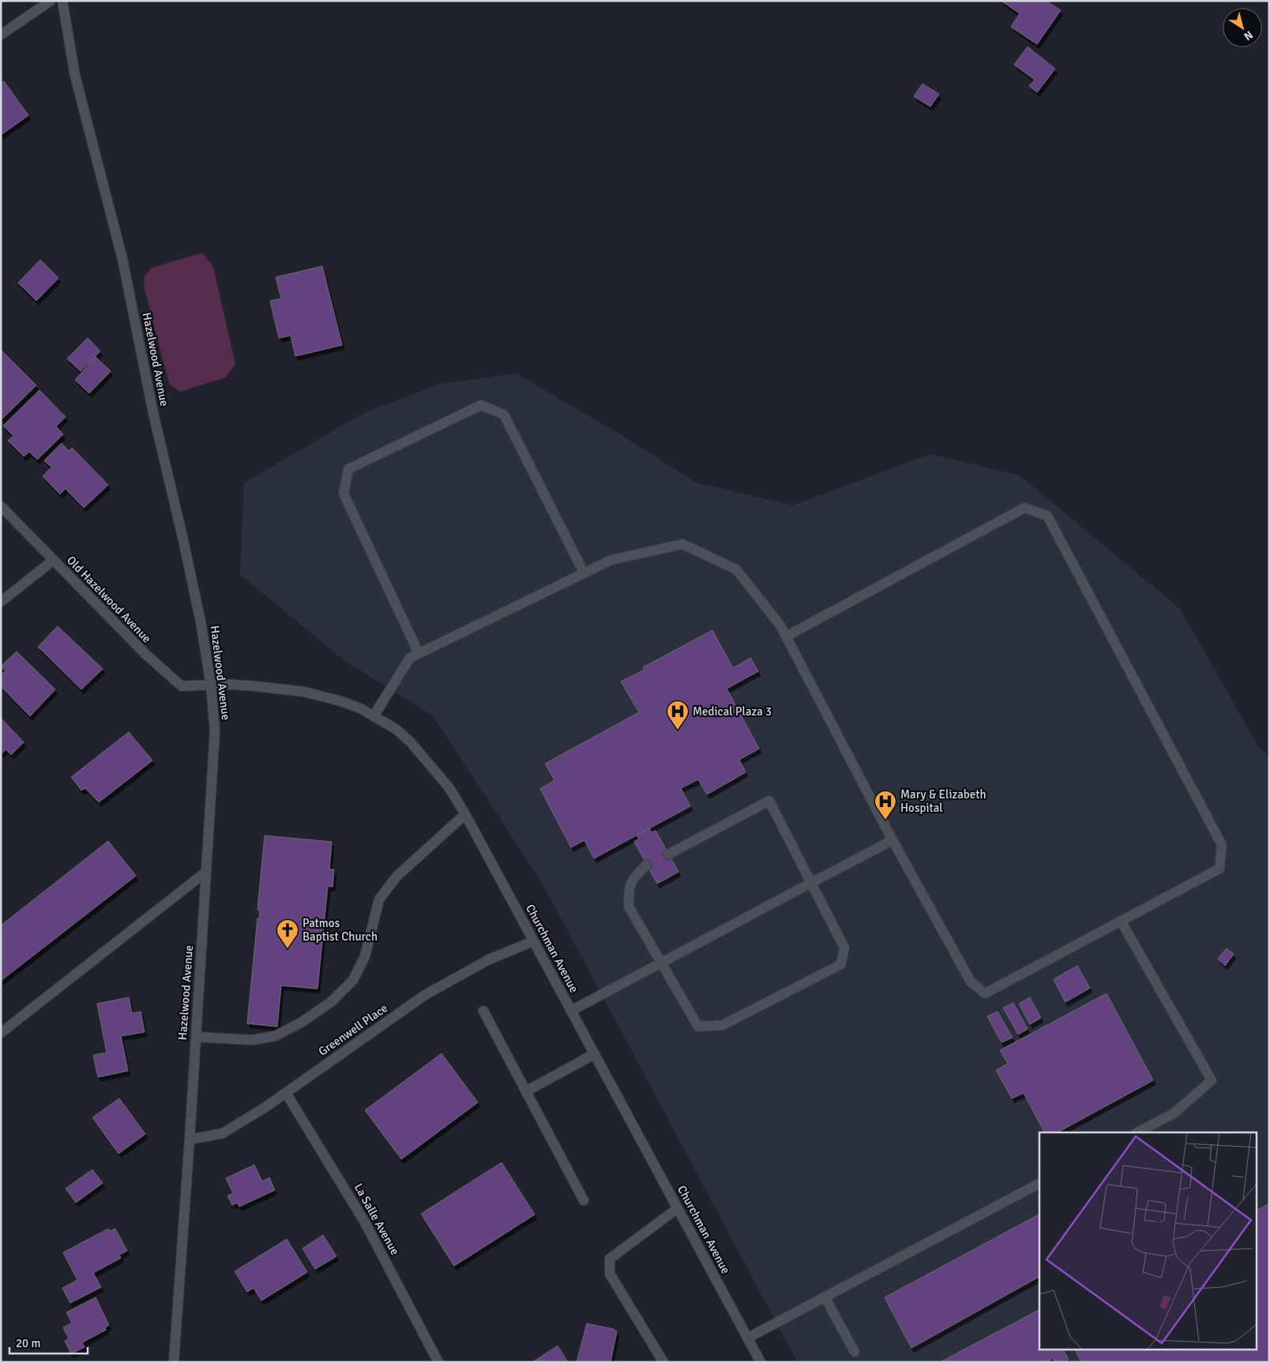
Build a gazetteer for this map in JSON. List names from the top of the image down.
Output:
{
  "streets": {
    "street": [
      "Hazelwood Avenue",
      "Old Hazelwood Avenue",
      "Churchman Avenue",
      "Greenwell Place",
      "La Salle Avenue"
    ]
  },
  "crossings": [
    ["Hazelwood Avenue", "Old Hazelwood Avenue"],
    ["Hazelwood Avenue", "Churchman Avenue"],
    ["Hazelwood Avenue", "Greenwell Place"],
    ["Old Hazelwood Avenue", "Churchman Avenue"],
    ["Churchman Avenue", "Greenwell Place"],
    ["Greenwell Place", "La Salle Avenue"]
  ],
  "places": {
    "hospital": ["Medical Plaza 3", "Mary & Elizabeth Hospital"],
    "church": ["Patmos Baptist Church"]
  },
  "scale_bar": "20 m",
  "north": "bottom right"
}
